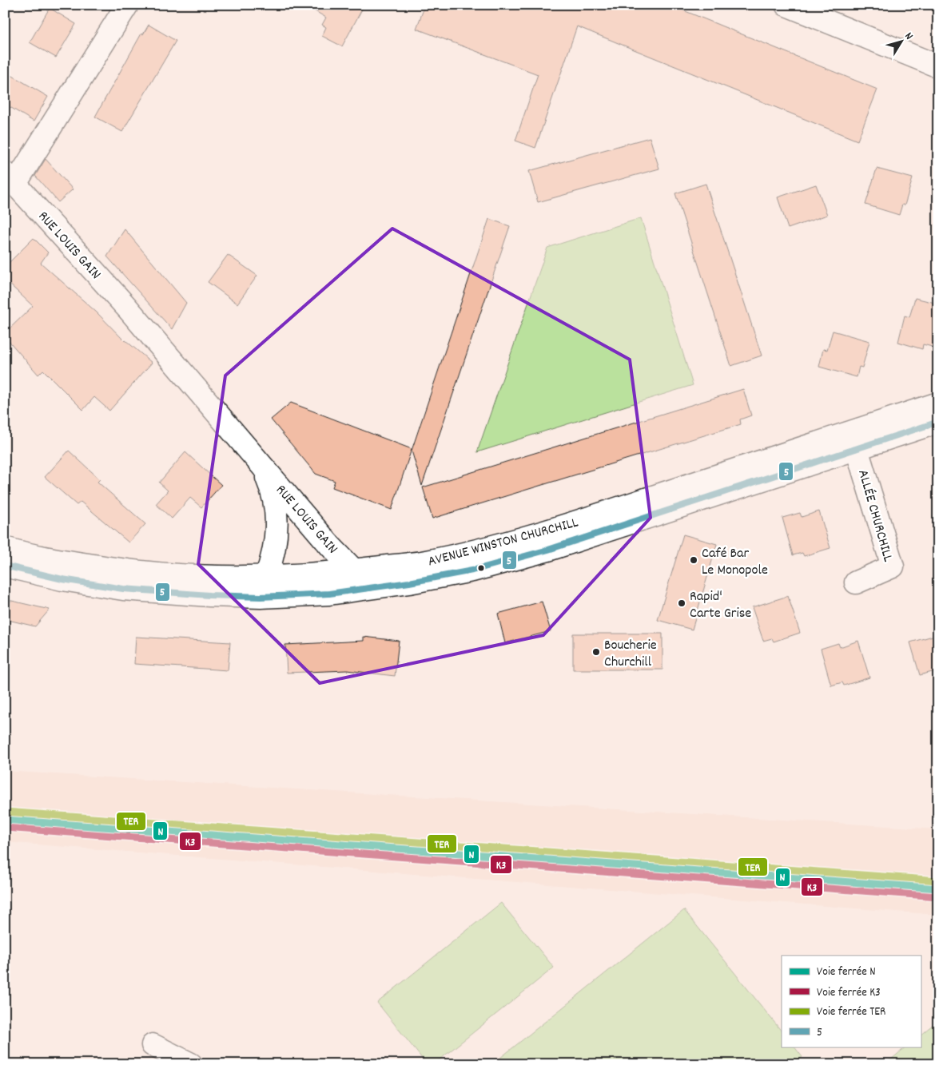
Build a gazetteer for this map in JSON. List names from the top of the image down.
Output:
{
  "streets": {
    "main road": ["RUE LOUIS GAIN", "ALLÉE CHURCHILL", "AVENUE WINSTON CHURCHILL"]
  },
  "crossings": [
    ["RUE LOUIS GAIN", "AVENUE WINSTON CHURCHILL"],
    ["ALLÉE CHURCHILL", "AVENUE WINSTON CHURCHILL"]
  ],
  "places": ["Café Bar Le Monopole", "Rapid' Carte Grise", "Boucherie Churchill"],
  "lines": [
    "transit line 5",
    "rail line TER",
    "rail line N",
    "rail line K3"
  ],
  "legend": [
    "Voie ferrée N",
    "Voie ferrée K3",
    "Voie ferrée TER",
    "5"
  ],
  "north": "top right"
}
